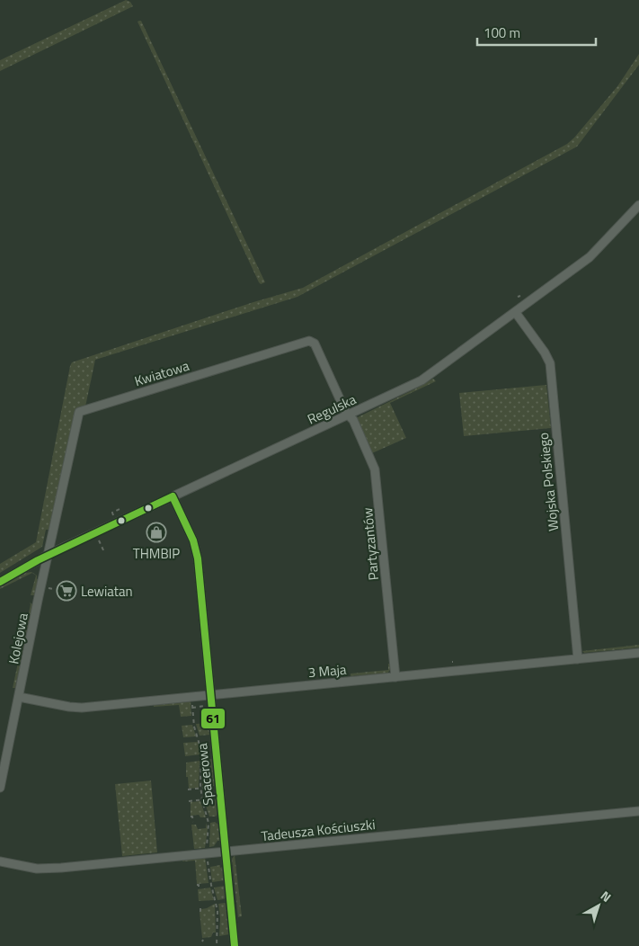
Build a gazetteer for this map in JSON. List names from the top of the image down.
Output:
{
  "streets": {
    "street": [
      "Kwiatowa",
      "Regulska",
      "Wojska Polskiego",
      "Partyzantów",
      "Kolejowa",
      "3 Maja",
      "Spacerowa",
      "Tadeusza Kościuszki"
    ]
  },
  "crossings": [
    ["Kwiatowa", "Regulska"],
    ["Kwiatowa", "Partyzantów"],
    ["Kwiatowa", "Kolejowa"],
    ["Regulska", "Wojska Polskiego"],
    ["Regulska", "Partyzantów"],
    ["Regulska", "Kolejowa"],
    ["Regulska", "Spacerowa"],
    ["Wojska Polskiego", "3 Maja"],
    ["Partyzantów", "3 Maja"],
    ["Kolejowa", "3 Maja"],
    ["3 Maja", "Spacerowa"],
    ["Spacerowa", "Tadeusza Kościuszki"]
  ],
  "places": {
    "shop": ["THMBIP"],
    "supermarket": ["Lewiatan"]
  },
  "lines": ["transit line 61"],
  "scale_bar": "100 m",
  "north": "top right"
}
